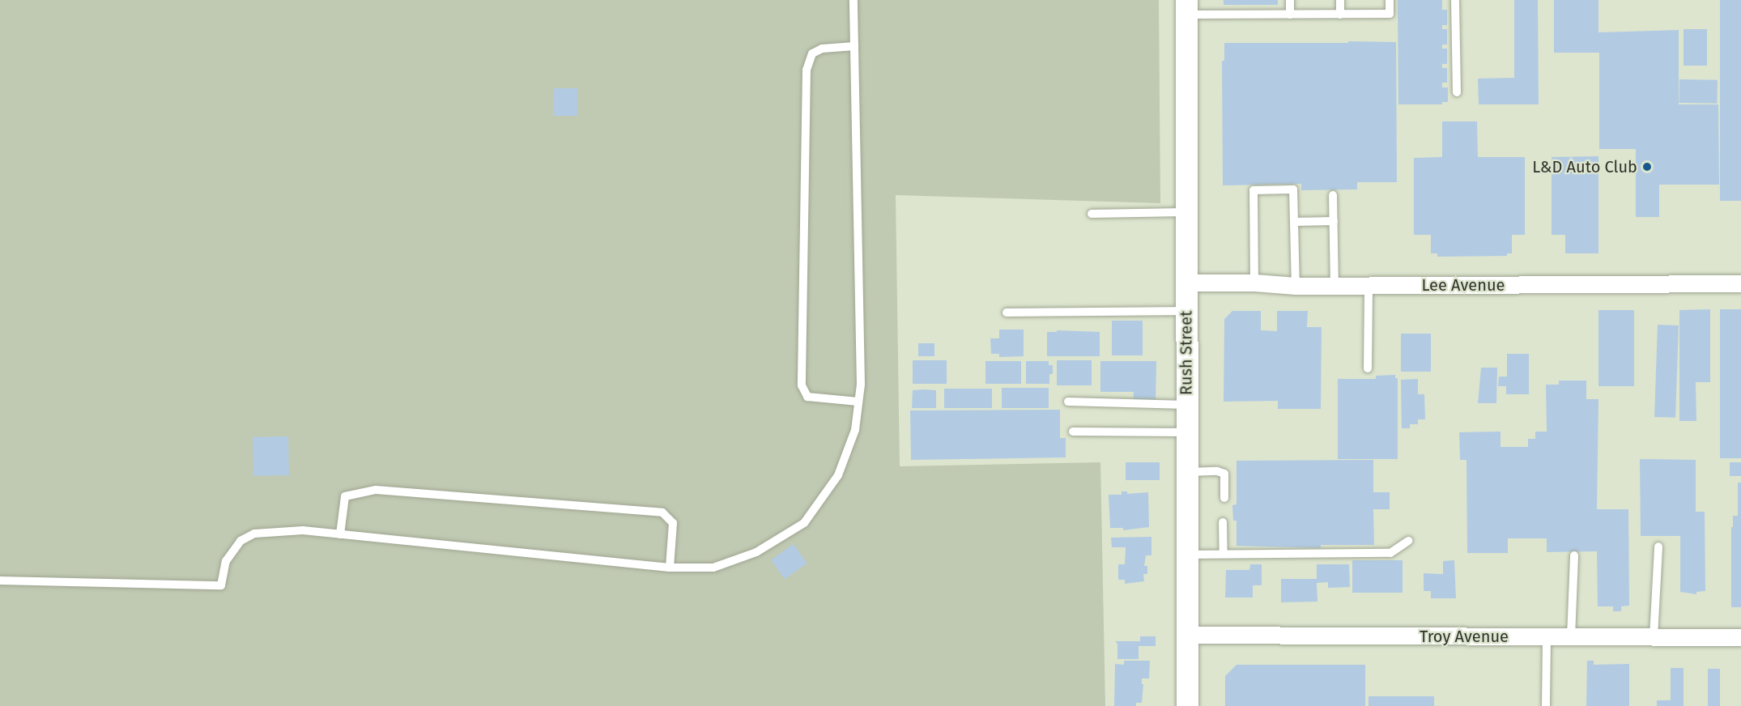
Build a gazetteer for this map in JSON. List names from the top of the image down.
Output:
{
  "streets": {
    "street": ["Lee Avenue", "Rush Street", "Troy Avenue"]
  },
  "crossings": [
    ["Lee Avenue", "Rush Street"],
    ["Rush Street", "Troy Avenue"]
  ],
  "places": ["L&D Auto Club"]
}
